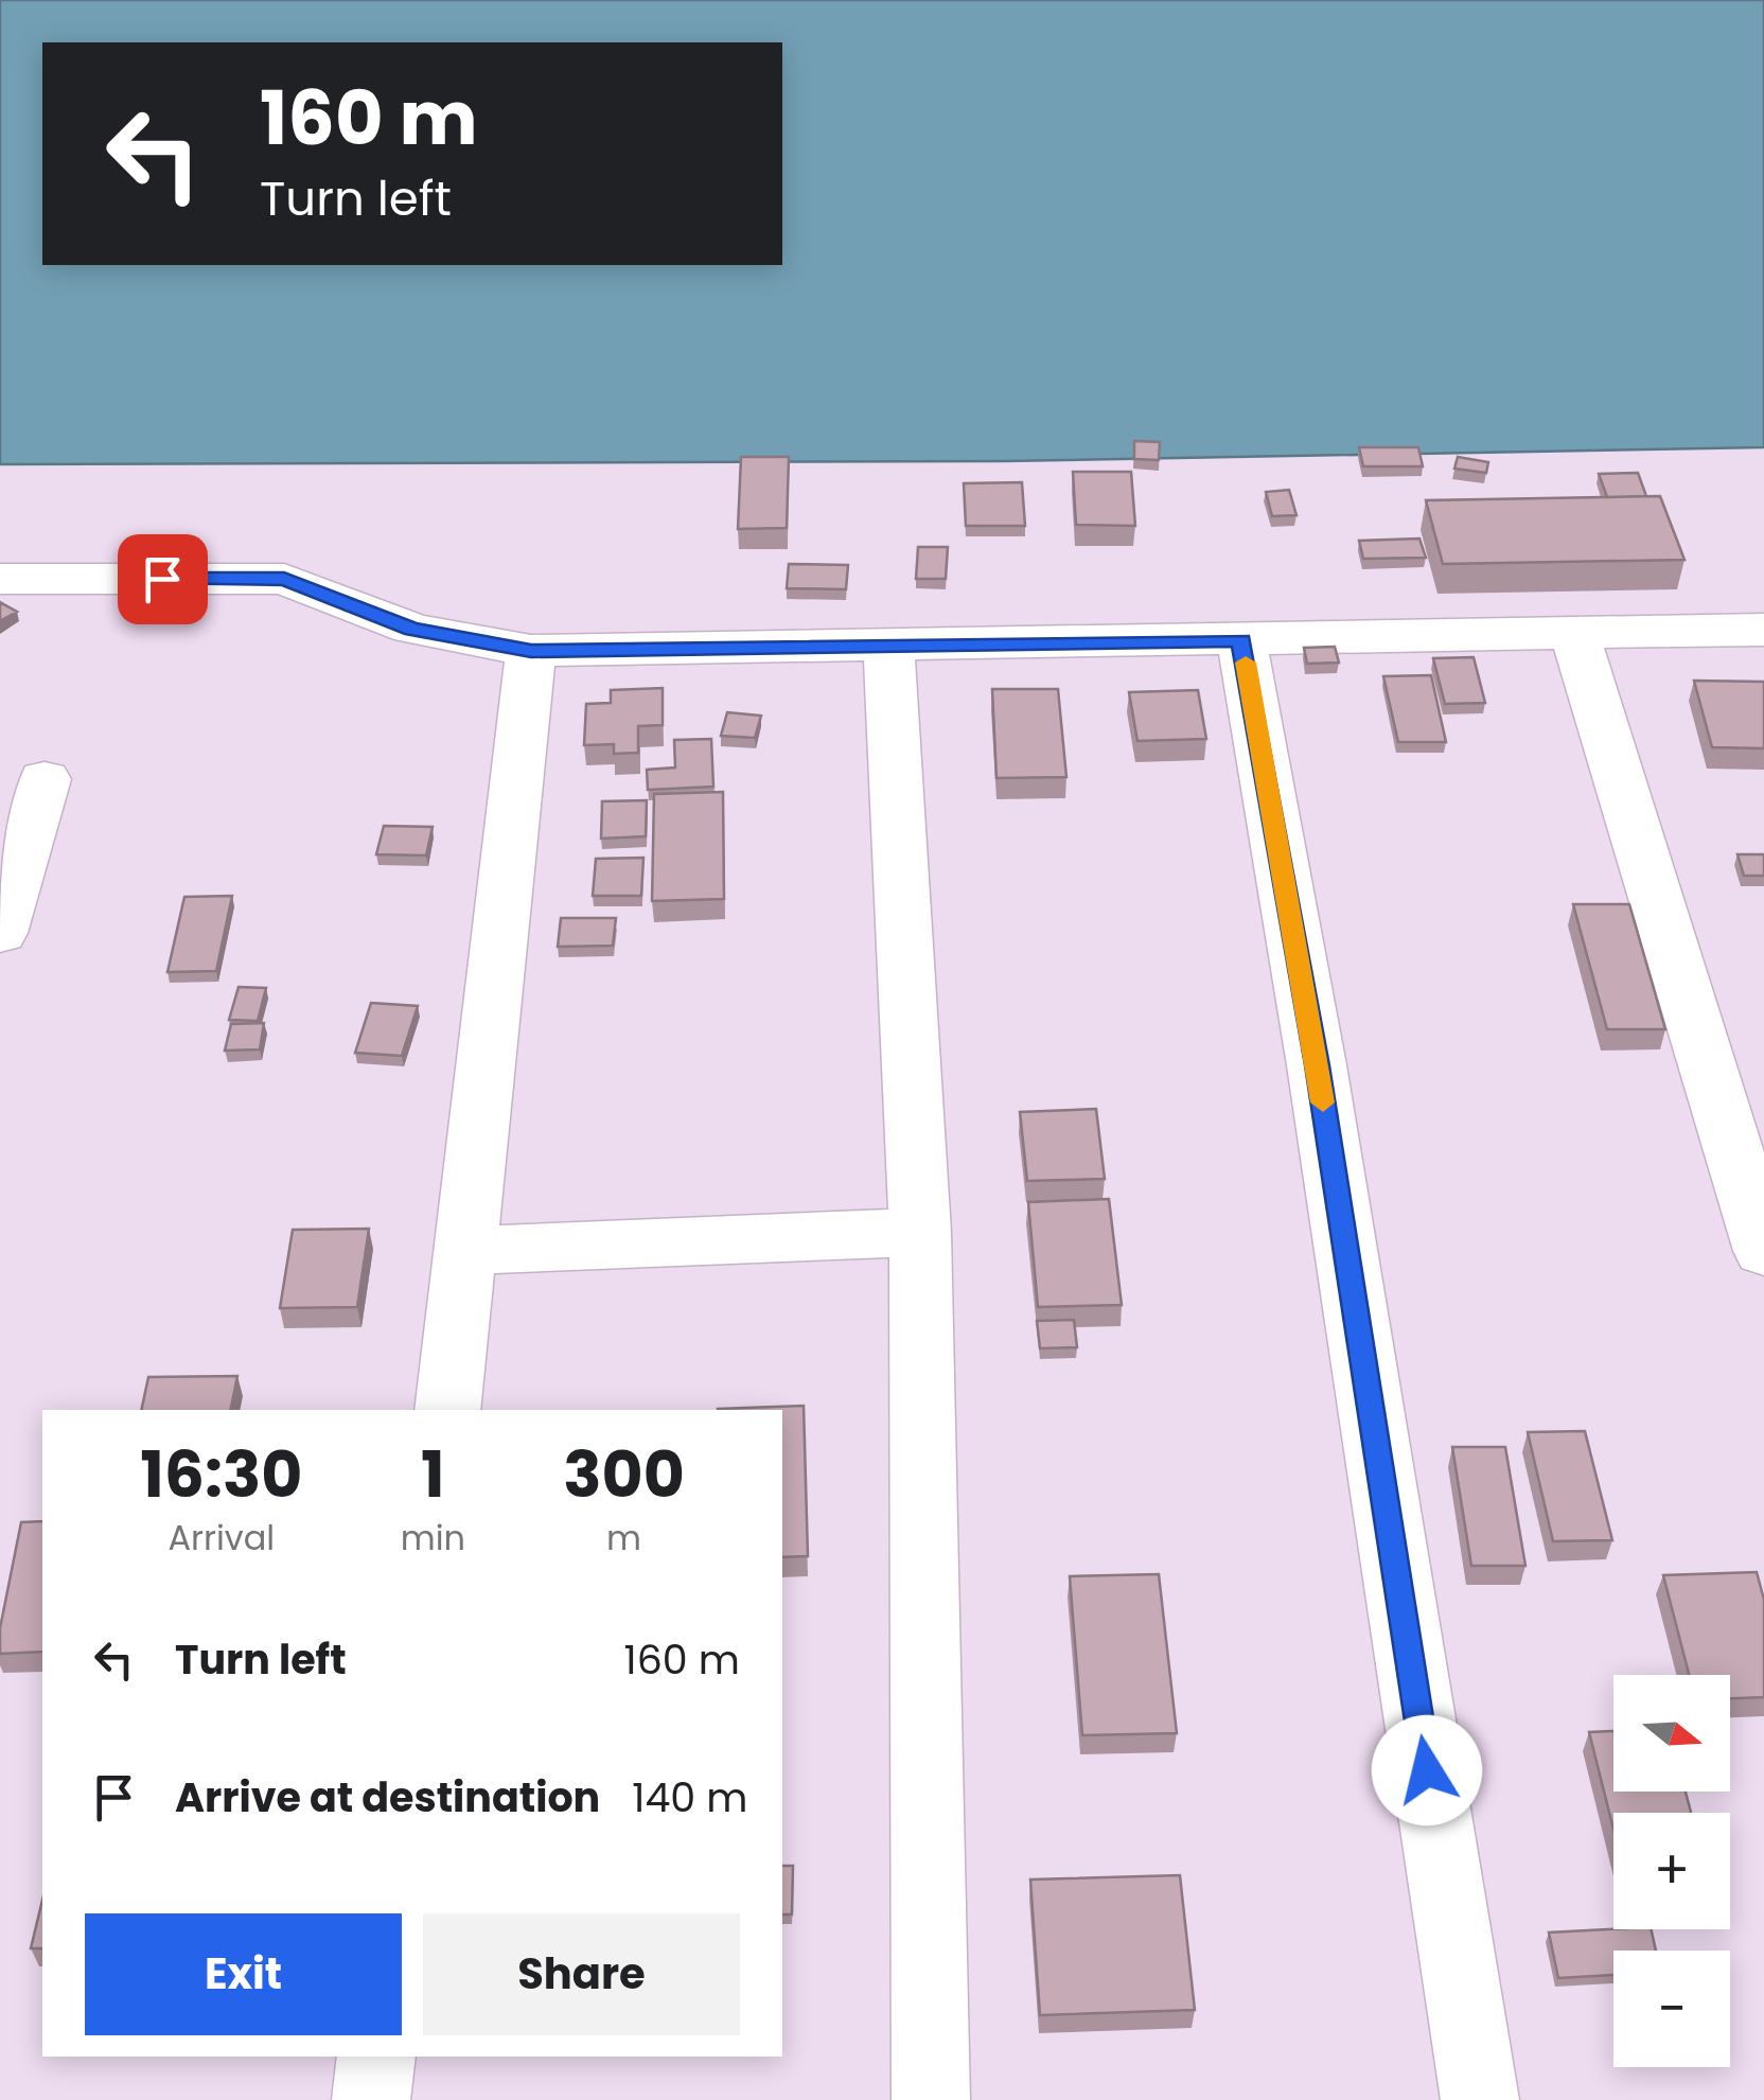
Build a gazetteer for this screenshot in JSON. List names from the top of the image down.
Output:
{
  "north": "right",
  "page": {
    "turn": ["160 m", "Turn left"],
    "eta": [
      "16:30",
      "Arrival",
      "1",
      "min",
      "300",
      "m"
    ],
    "list": [
      {
        "name": "Turn left",
        "value": "160 m"
      },
      {
        "name": "Arrive at destination",
        "value": "140 m"
      }
    ],
    "map_buttons": ["+", "−"],
    "buttons": ["Exit", "Share"]
  }
}
